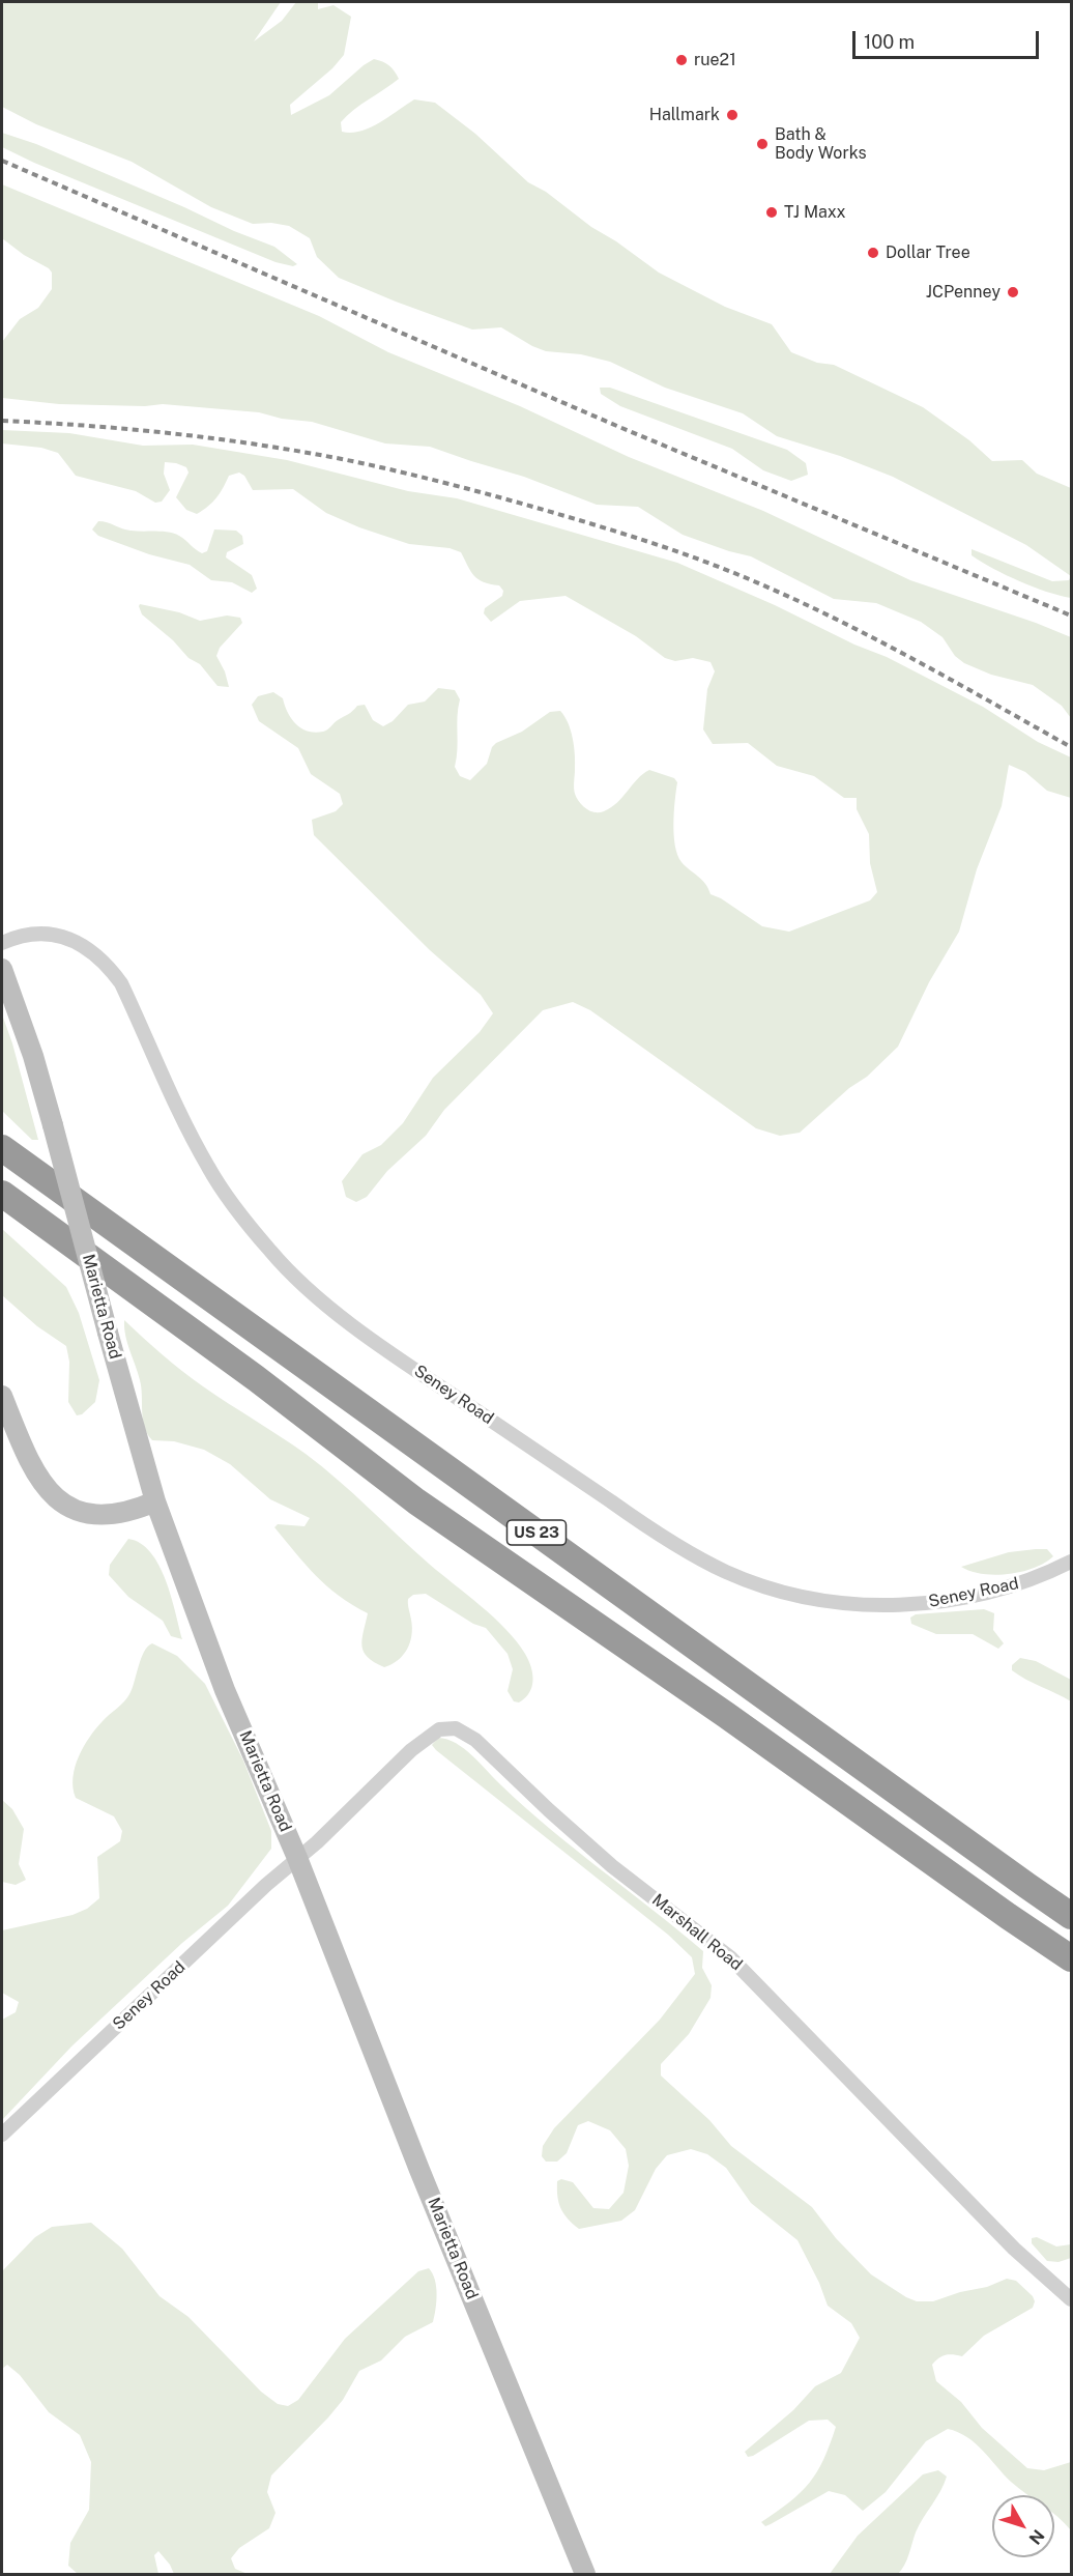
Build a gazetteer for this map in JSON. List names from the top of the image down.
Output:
{
  "streets": {
    "highway": ["US 23"],
    "street": ["Marietta Road", "Seney Road", "Marshall Road"]
  },
  "crossings": [
    ["Marietta Road", "Seney Road"],
    ["Marietta Road", "Marshall Road"],
    ["Seney Road", "Marshall Road"]
  ],
  "places": [
    "rue21",
    "Hallmark",
    "Bath & Body Works",
    "TJ Maxx",
    "Dollar Tree",
    "JCPenney"
  ],
  "scale_bar": "100 m",
  "north": "bottom right"
}
